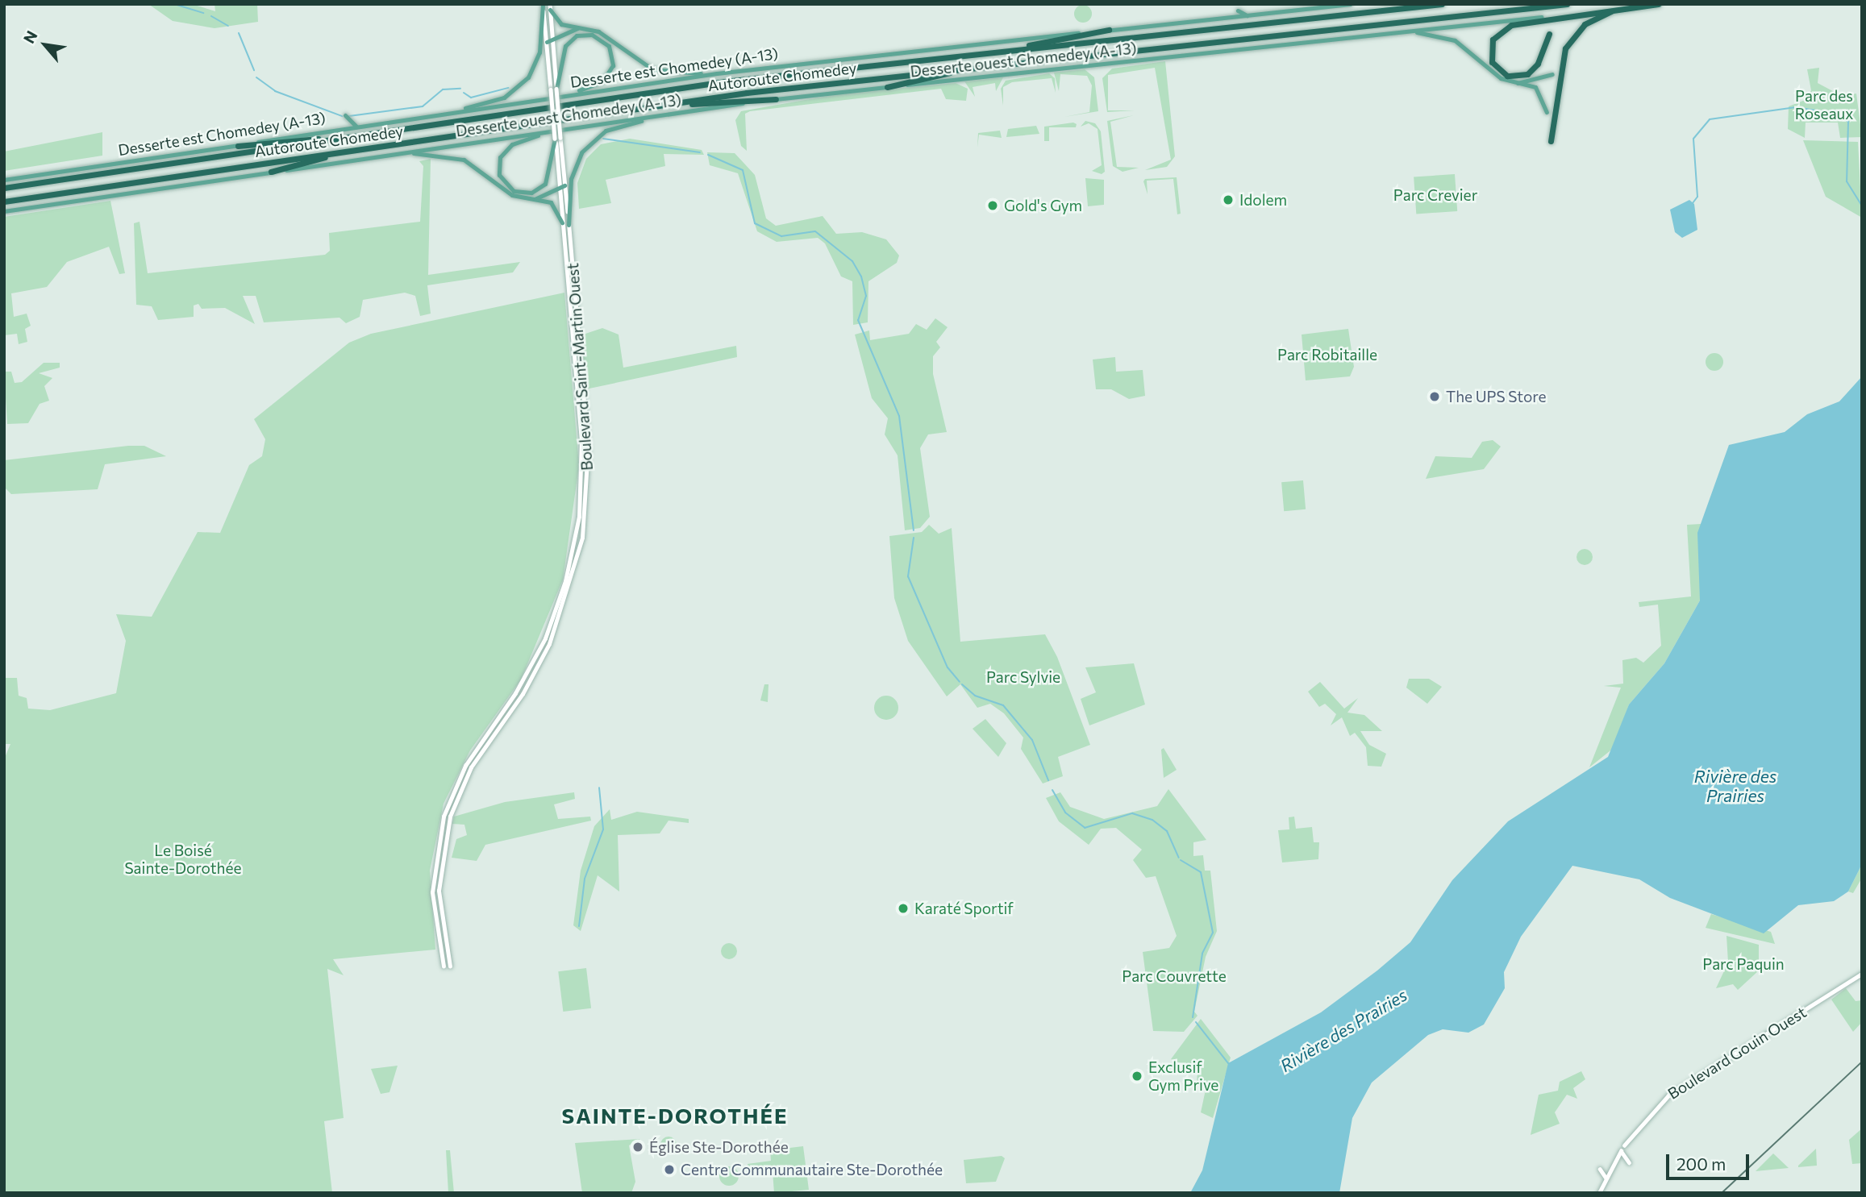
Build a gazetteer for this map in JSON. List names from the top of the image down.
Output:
{
  "streets": {
    "highway": ["Autoroute Chomedey"],
    "main road": [
      "Desserte ouest Chomedey (A-13)",
      "Desserte est Chomedey (A-13)",
      "Boulevard Saint-Martin Ouest",
      "Boulevard Gouin Ouest"
    ]
  },
  "districts": ["SAINTE-DOROTHÉE"],
  "water": ["Rivière des Prairies"],
  "parks": [
    "Parc des Roseaux",
    "Parc Crevier",
    "Parc Robitaille",
    "Parc Sylvie",
    "Le Boisé Sainte-Dorothée",
    "Parc Paquin",
    "Parc Couvrette"
  ],
  "places": [
    "Idolem",
    "Gold's Gym",
    "The UPS Store",
    "Karaté Sportif",
    "Exclusif Gym Prive",
    "Église Ste-Dorothée",
    "Centre Communautaire Ste-Dorothée"
  ],
  "scale_bar": "200 m",
  "north": "top left"
}
